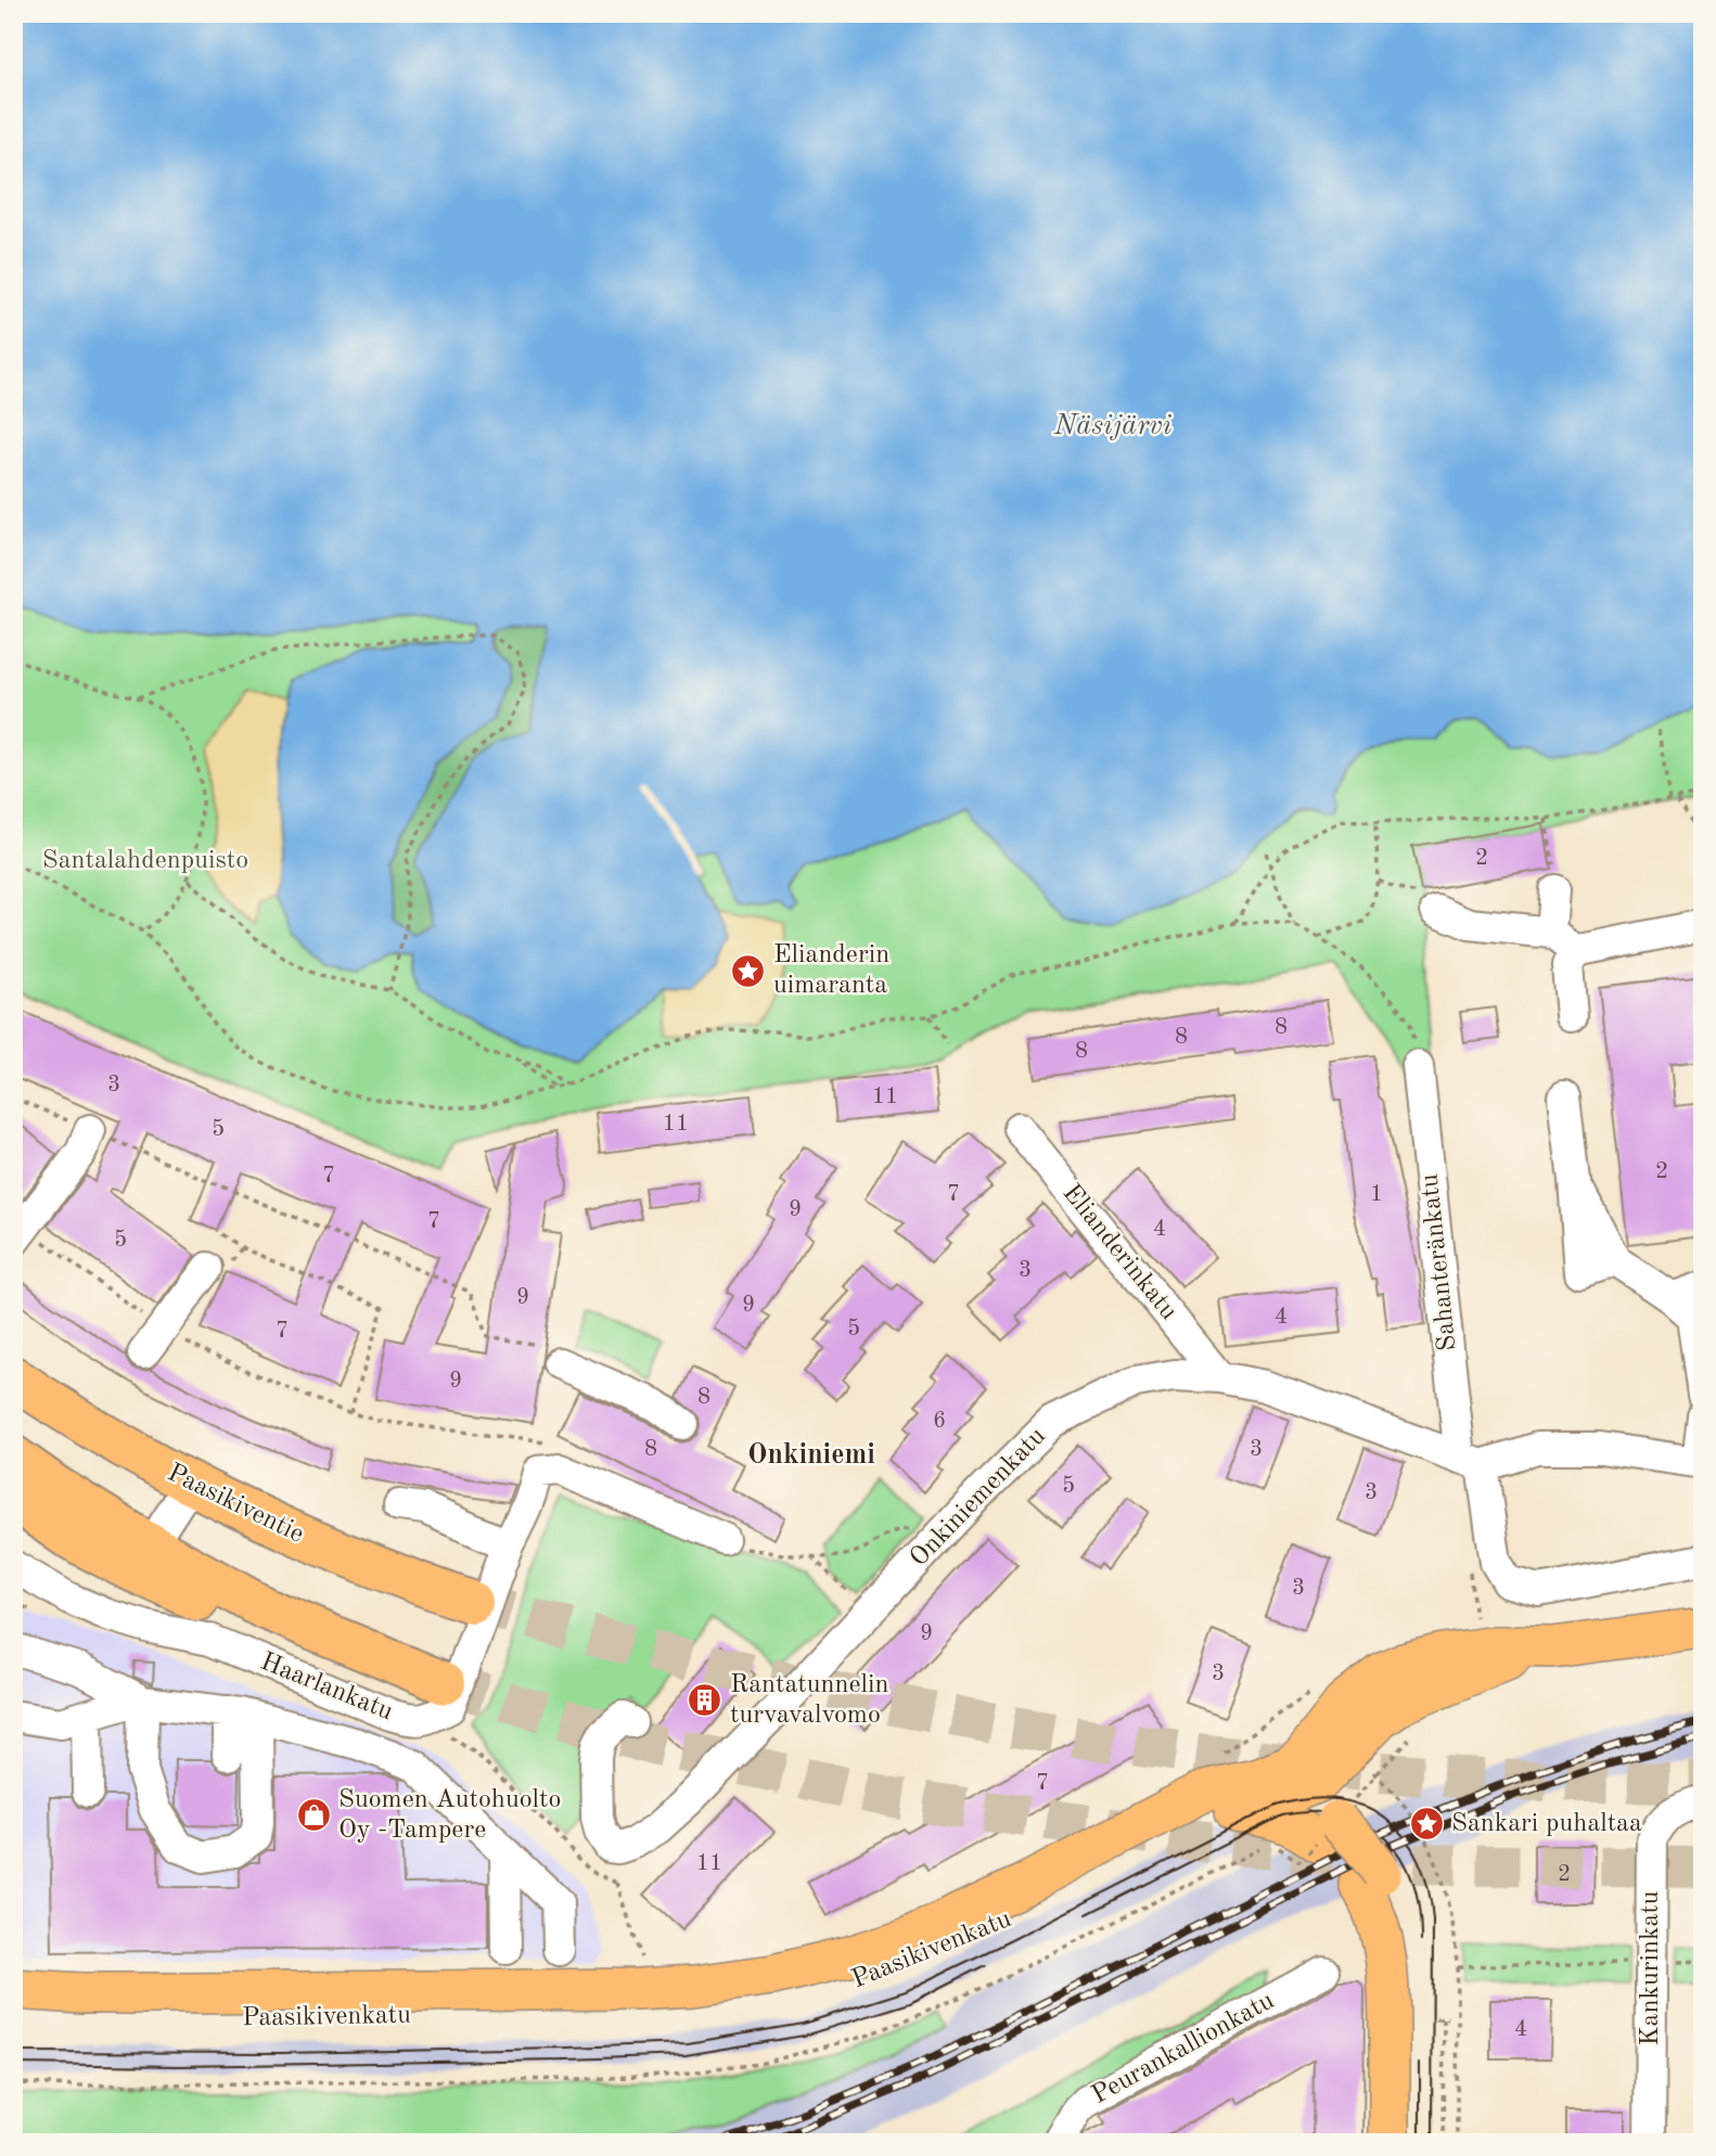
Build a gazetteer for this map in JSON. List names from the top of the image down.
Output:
{
  "streets": {
    "highway": ["Paasikiventie"],
    "main road": ["Paasikivenkatu"],
    "street": [
      "Elianderinkatu",
      "Sahanteränkatu",
      "Onkiniemenkatu",
      "Haarlankatu",
      "Kankurinkatu",
      "Peurankallionkatu"
    ]
  },
  "crossings": [
    ["Elianderinkatu", "Onkiniemenkatu"],
    ["Sahanteränkatu", "Onkiniemenkatu"]
  ],
  "districts": ["Onkiniemi"],
  "water": ["Näsijärvi"],
  "parks": ["Santalahdenpuisto"],
  "places": {
    "place": ["Elianderin uimaranta", "Sankari puhaltaa"],
    "building": ["Rantatunnelin turvavalvomo"],
    "shop": ["Suomen Autohuolto Oy -Tampere"]
  },
  "house_numbers": [
    "2",
    "8",
    "8",
    "8",
    "3",
    "11",
    "11",
    "5",
    "2",
    "7",
    "7",
    "1",
    "9",
    "7",
    "4",
    "5",
    "3",
    "9",
    "9",
    "4",
    "5",
    "7",
    "9",
    "8",
    "6",
    "8",
    "3",
    "5",
    "3",
    "3",
    "9",
    "3",
    "7",
    "11",
    "2",
    "4"
  ]
}
